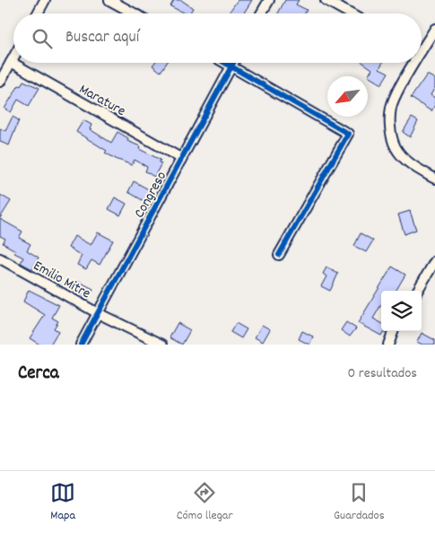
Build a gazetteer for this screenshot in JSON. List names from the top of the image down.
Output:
{
  "streets": {
    "street": ["Marature", "Congreso", "Emilio Mitre"]
  },
  "crossings": [
    ["Marature", "Congreso"],
    ["Congreso", "Emilio Mitre"]
  ],
  "north": "bottom left",
  "page": {
    "search": "Buscar aquí",
    "heading": ["Cerca", "0 resultados"],
    "nav": ["Mapa", "Cómo llegar", "Guardados"]
  }
}
